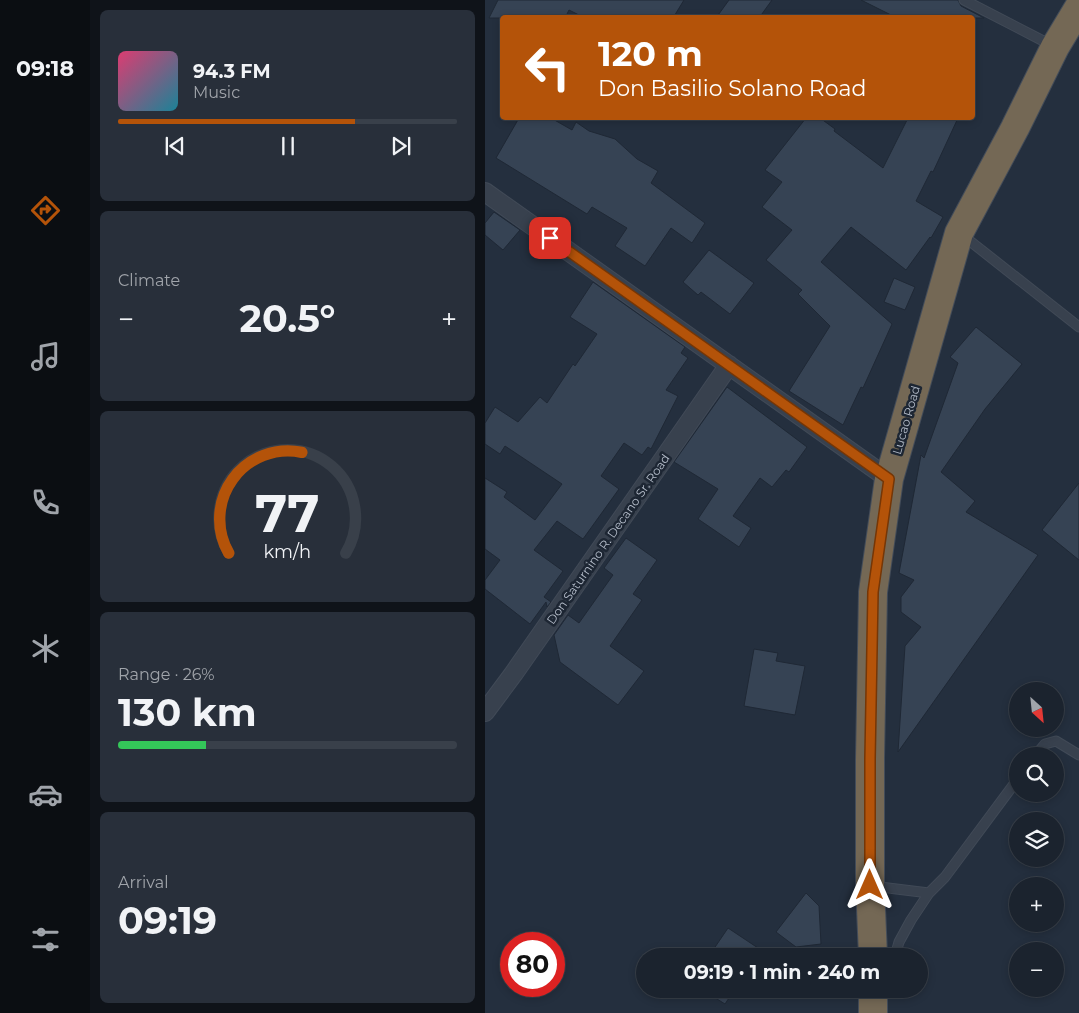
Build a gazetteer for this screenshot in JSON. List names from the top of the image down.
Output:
{
  "streets": {
    "highway": ["Lucao Road"],
    "street": ["Don Saturnino R. Decano Sr. Road"]
  },
  "north": "bottom right",
  "page": {
    "tabs": "09:18",
    "turn": ["120 m", "Don Basilio Solano Road"],
    "song": ["94.3 FM", "Music"],
    "tile": [
      "Climate",
      ["Range · 26%", "130 km"],
      ["Arrival", "09:19"]
    ],
    "heat": ["−", "20.5°", "+"],
    "map_buttons": ["+", "−"],
    "limit": "80",
    "trip": "09:19 · 1 min · 240 m",
    "gauge": ["77", "km/h"]
  }
}
